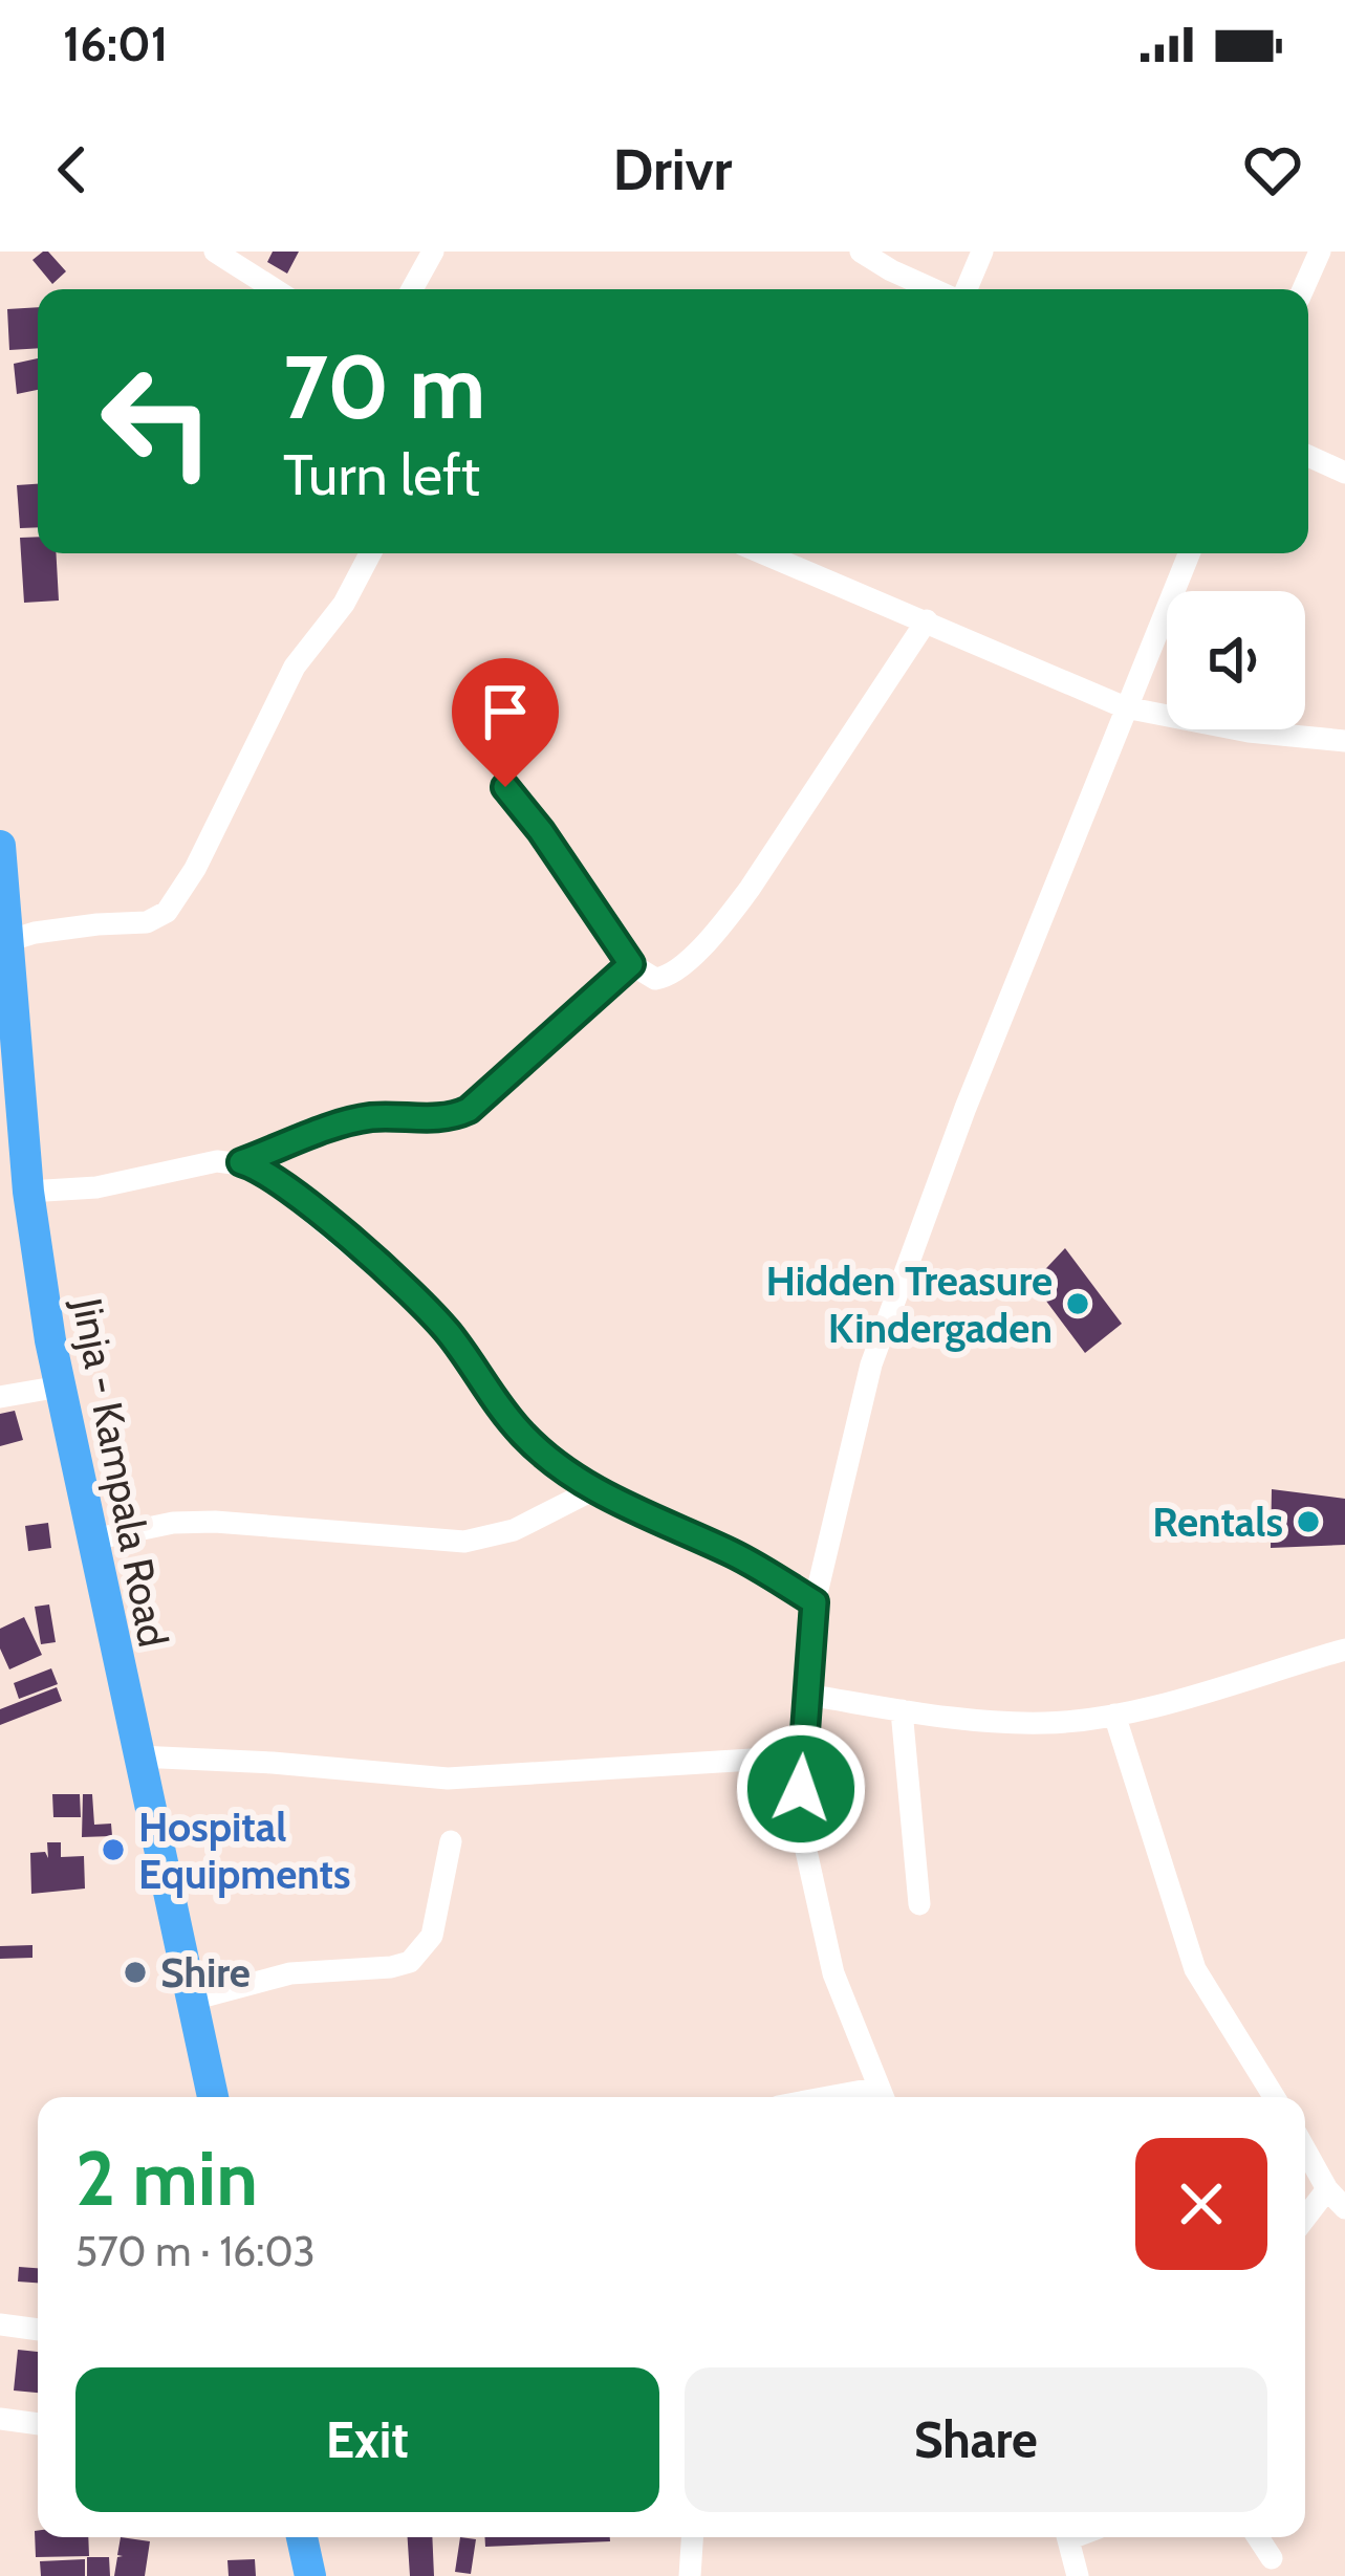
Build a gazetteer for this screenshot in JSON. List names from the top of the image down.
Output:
{
  "streets": {
    "highway": ["Jinja - Kampala Road"]
  },
  "places": [
    "Hidden Treasure Kindergaden",
    "Rentals",
    "Hospital Equipments",
    "Shire"
  ],
  "page": {
    "status": "16:01",
    "header": "Drivr",
    "turn": ["70 m", "Turn left"],
    "heading": ["2 min", "570 m · 16:03"],
    "buttons": ["Exit", "Share"]
  }
}
